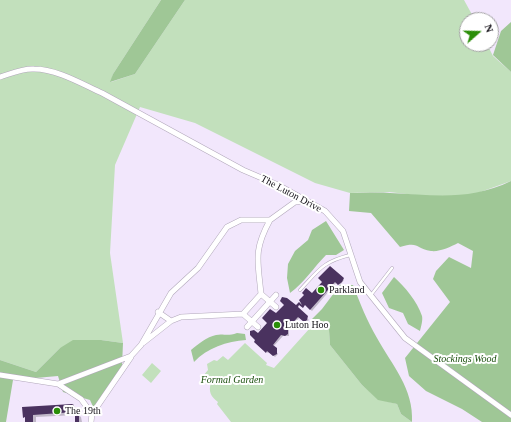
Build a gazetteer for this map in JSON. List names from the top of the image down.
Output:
{
  "streets": {
    "street": ["The Luton Drive"]
  },
  "parks": ["Stockings Wood", "Formal Garden"],
  "places": ["Parkland", "Luton Hoo", "The 19th"],
  "north": "right"
}
